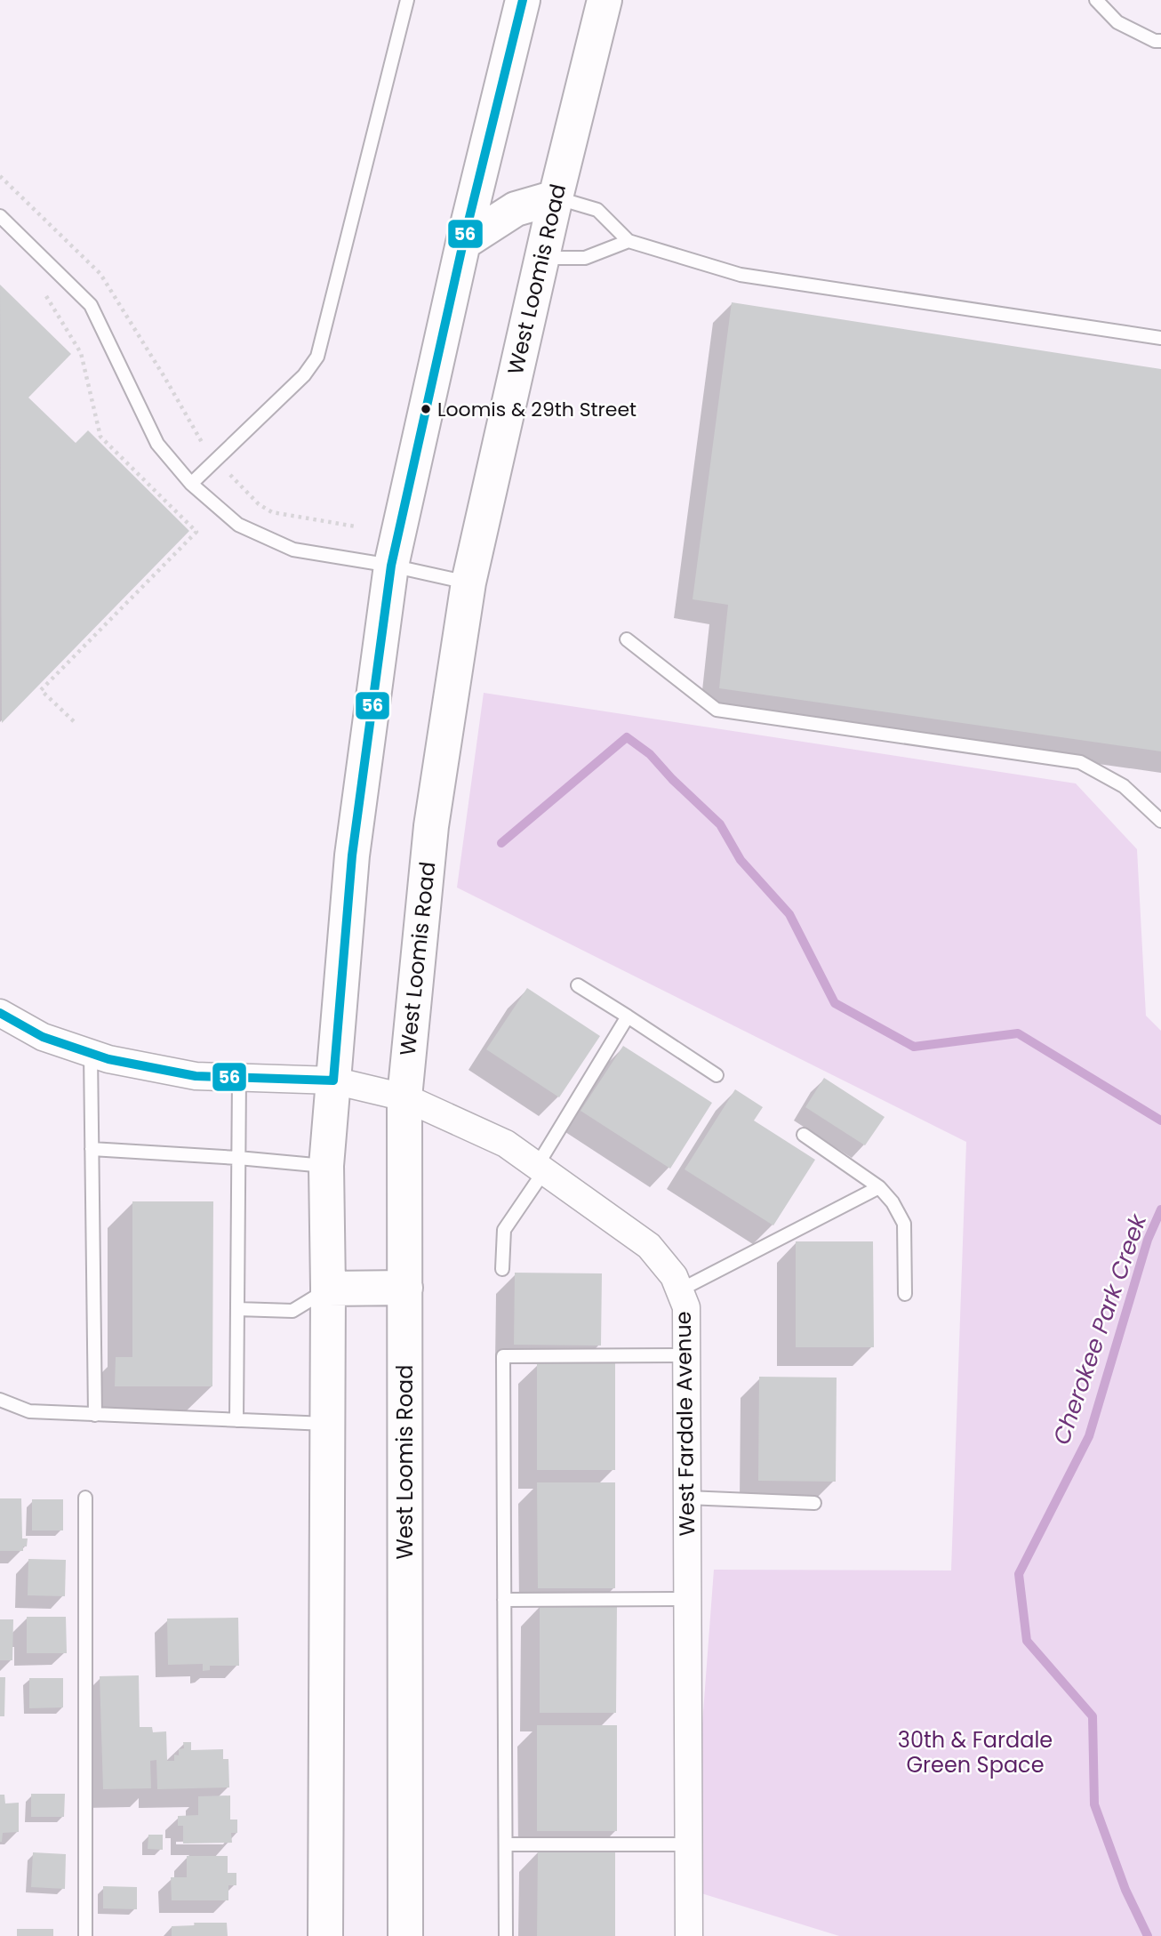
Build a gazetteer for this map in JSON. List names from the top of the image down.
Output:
{
  "streets": {
    "main road": ["West Loomis Road"],
    "street": ["West Fardale Avenue"]
  },
  "crossings": [
    ["West Loomis Road", "West Fardale Avenue"]
  ],
  "water": ["Cherokee Park Creek"],
  "parks": ["30th & Fardale Green Space"],
  "places": ["Loomis & 29th Street"],
  "lines": ["transit line 56"]
}
